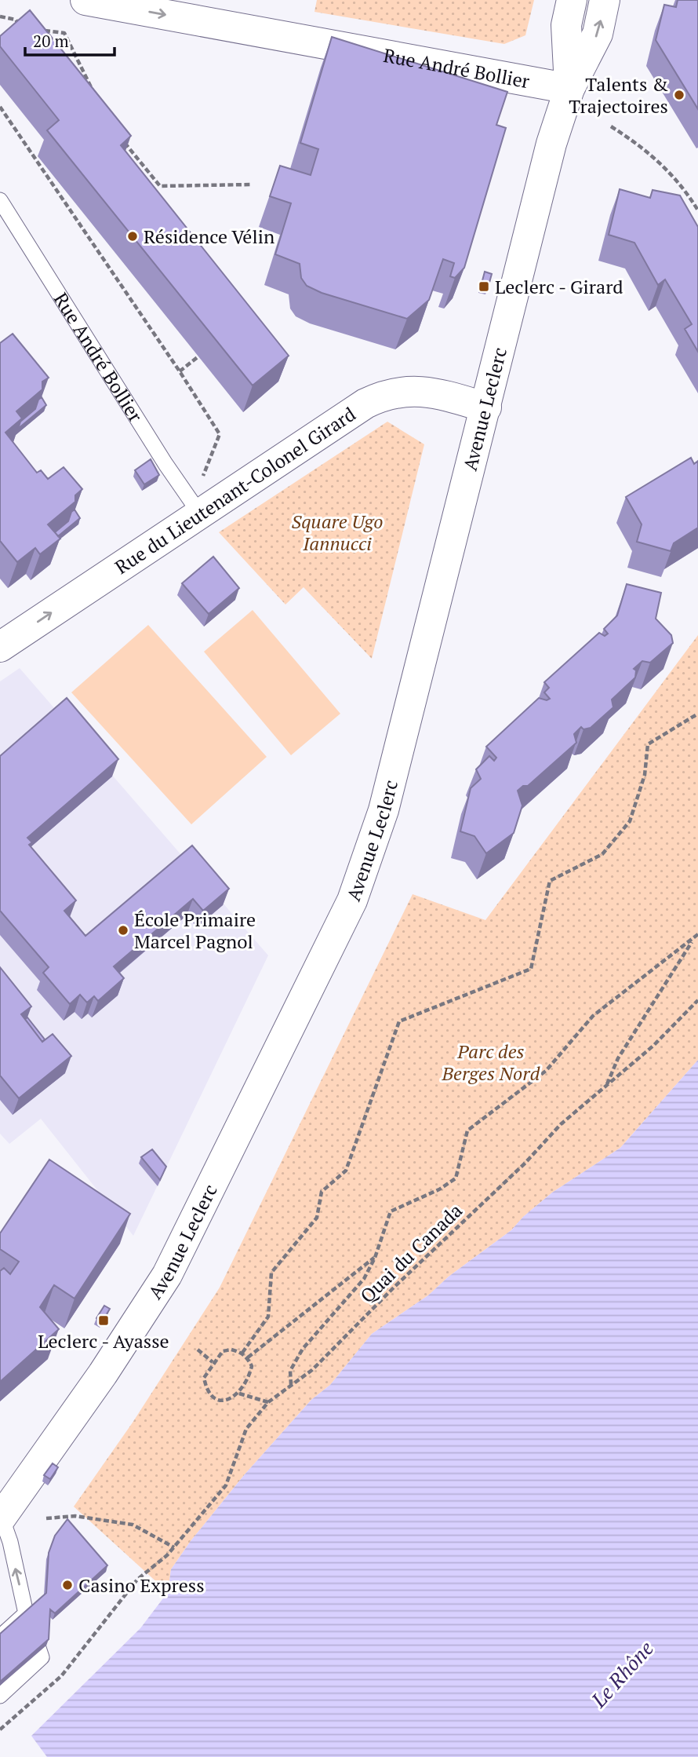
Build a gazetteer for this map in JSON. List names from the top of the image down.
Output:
{
  "streets": {
    "main road": ["Rue André Bollier", "Avenue Leclerc", "Rue du Lieutenant-Colonel Girard"],
    "path": ["Quai du Canada"]
  },
  "crossings": [
    ["Rue André Bollier", "Avenue Leclerc"],
    ["Rue André Bollier", "Rue du Lieutenant-Colonel Girard"],
    ["Avenue Leclerc", "Rue du Lieutenant-Colonel Girard"]
  ],
  "one_way": ["Rue André Bollier", "Rue du Lieutenant-Colonel Girard"],
  "water": ["Le Rhône"],
  "parks": ["Square Ugo Iannucci", "Parc des Berges Nord"],
  "places": {
    "other": [
      "Talents & Trajectoires",
      "Résidence Vélin",
      "École Primaire Marcel Pagnol",
      "Casino Express"
    ],
    "transit": ["Leclerc - Girard", "Leclerc - Ayasse"]
  },
  "scale_bar": "20 m"
}
